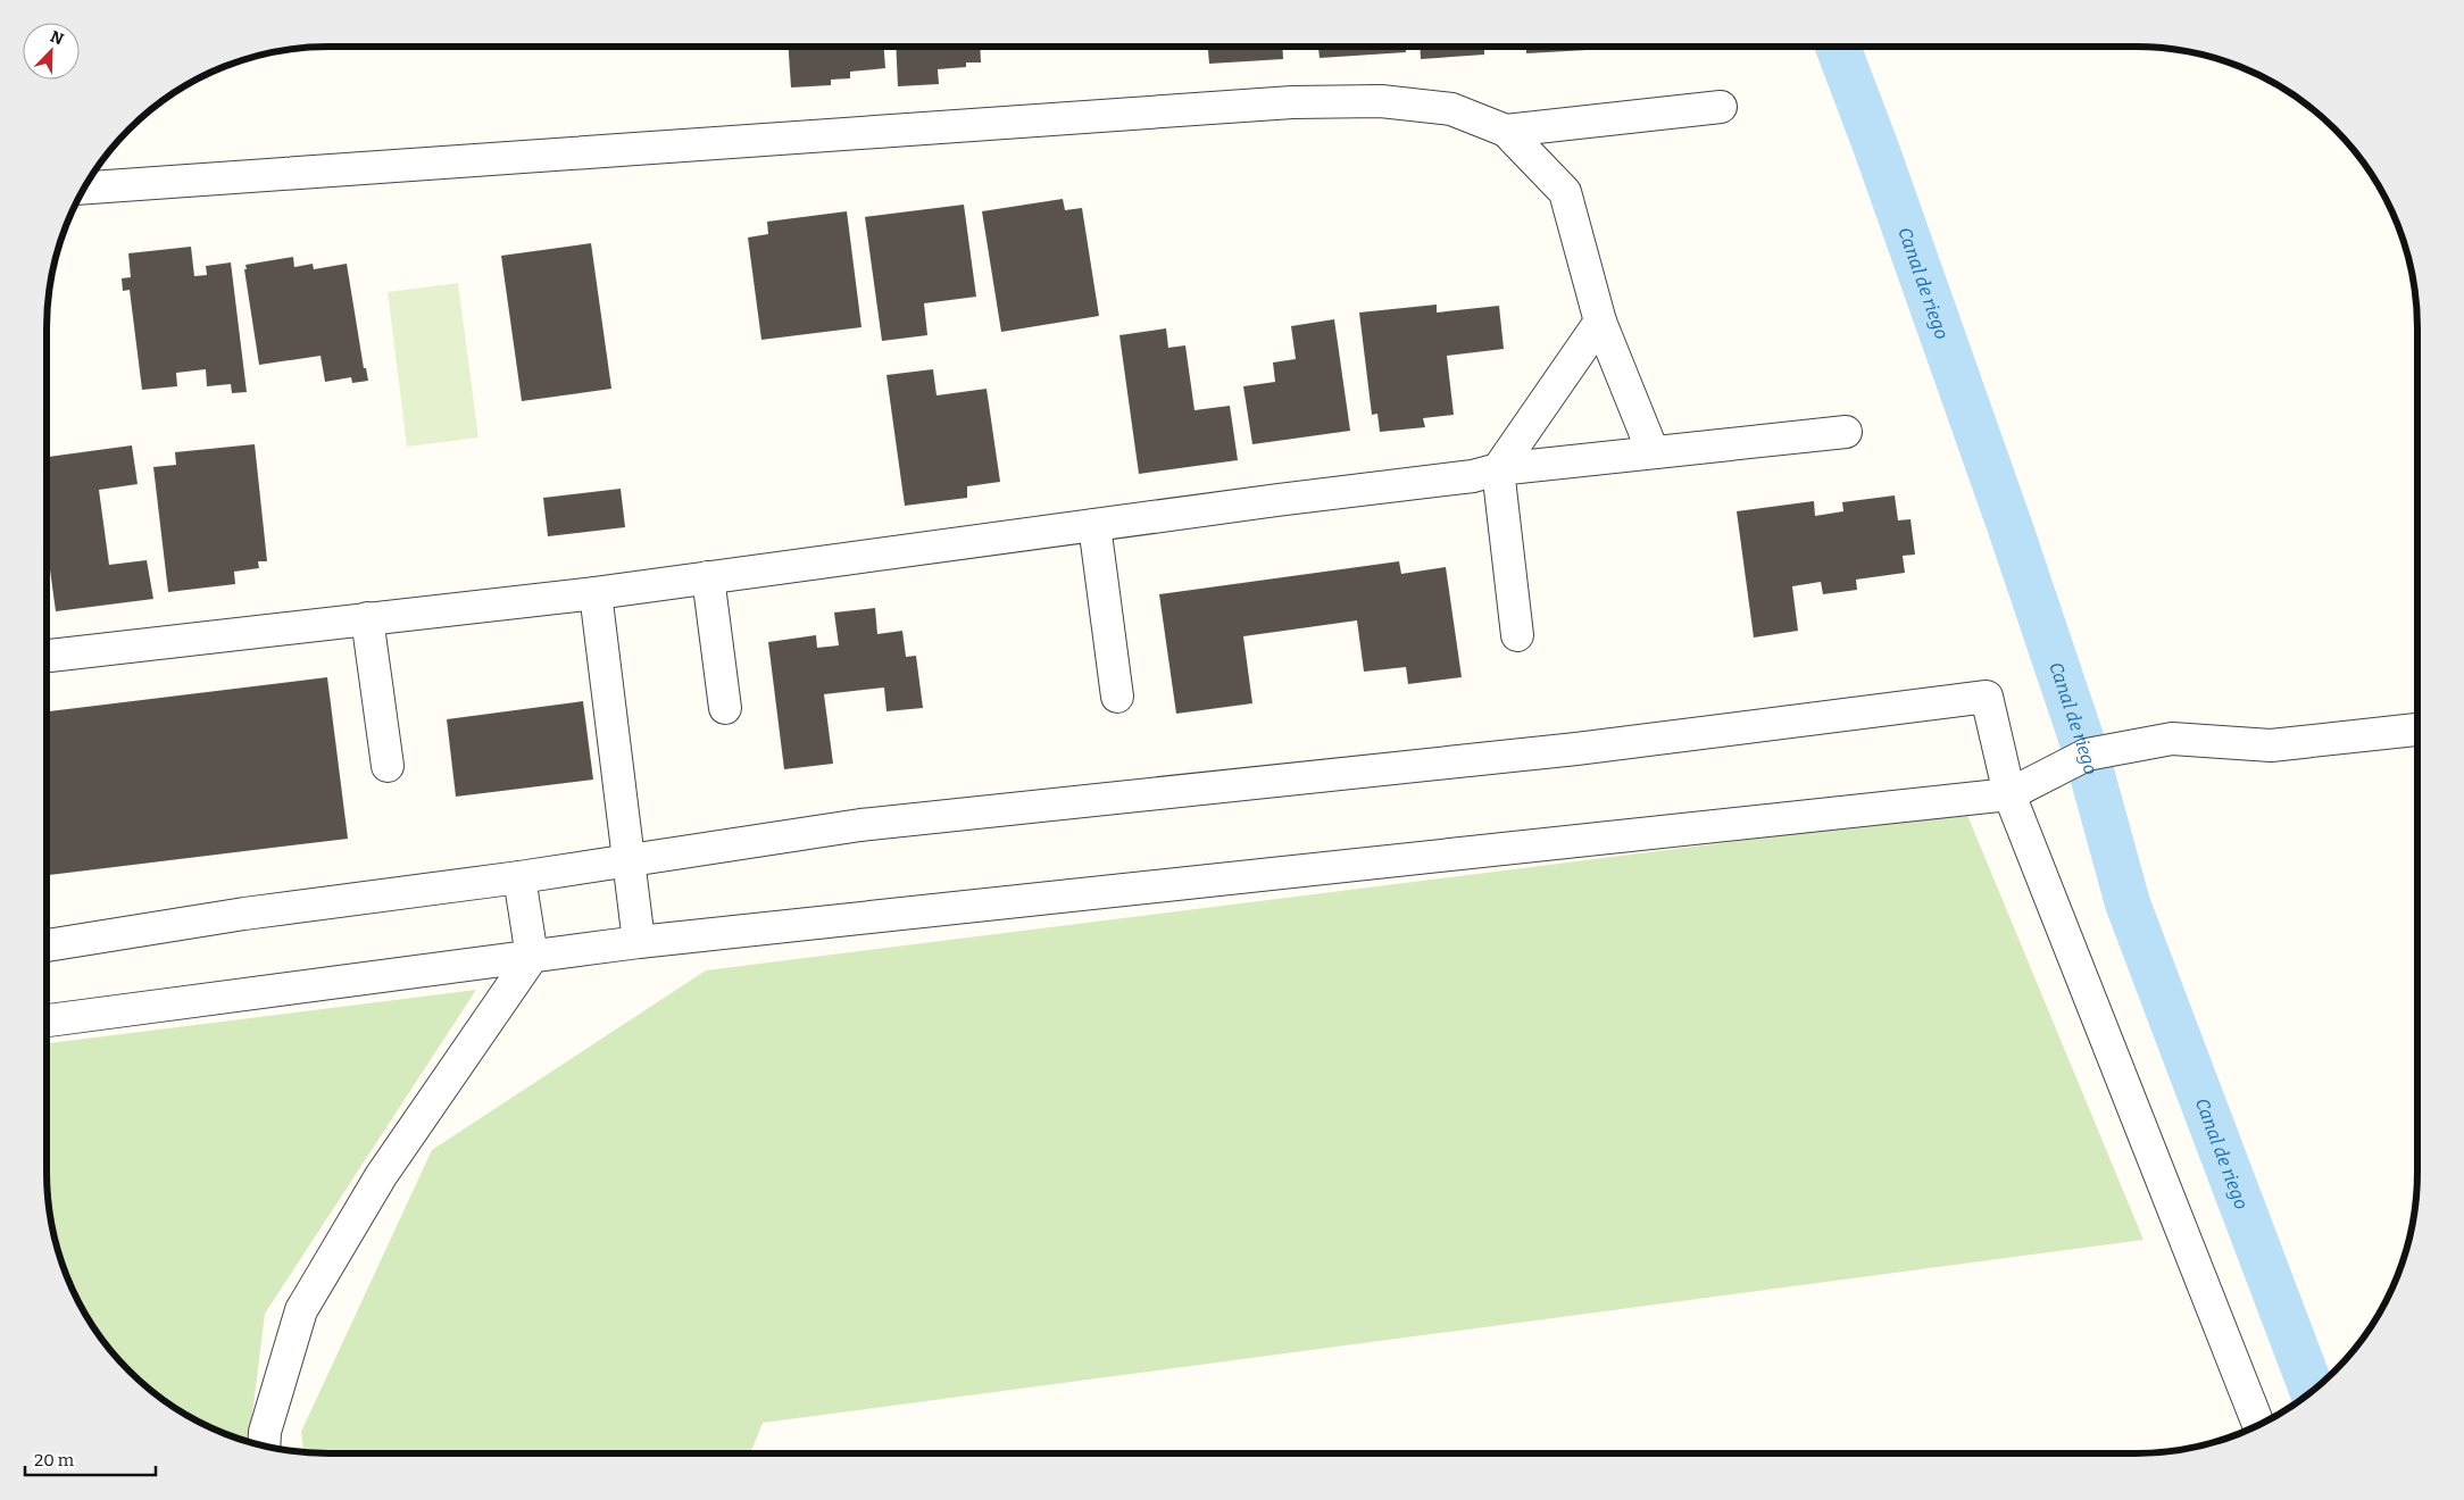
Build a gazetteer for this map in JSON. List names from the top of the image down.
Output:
{
  "water": ["Canal de riego"],
  "scale_bar": "20 m",
  "north": "top right"
}
